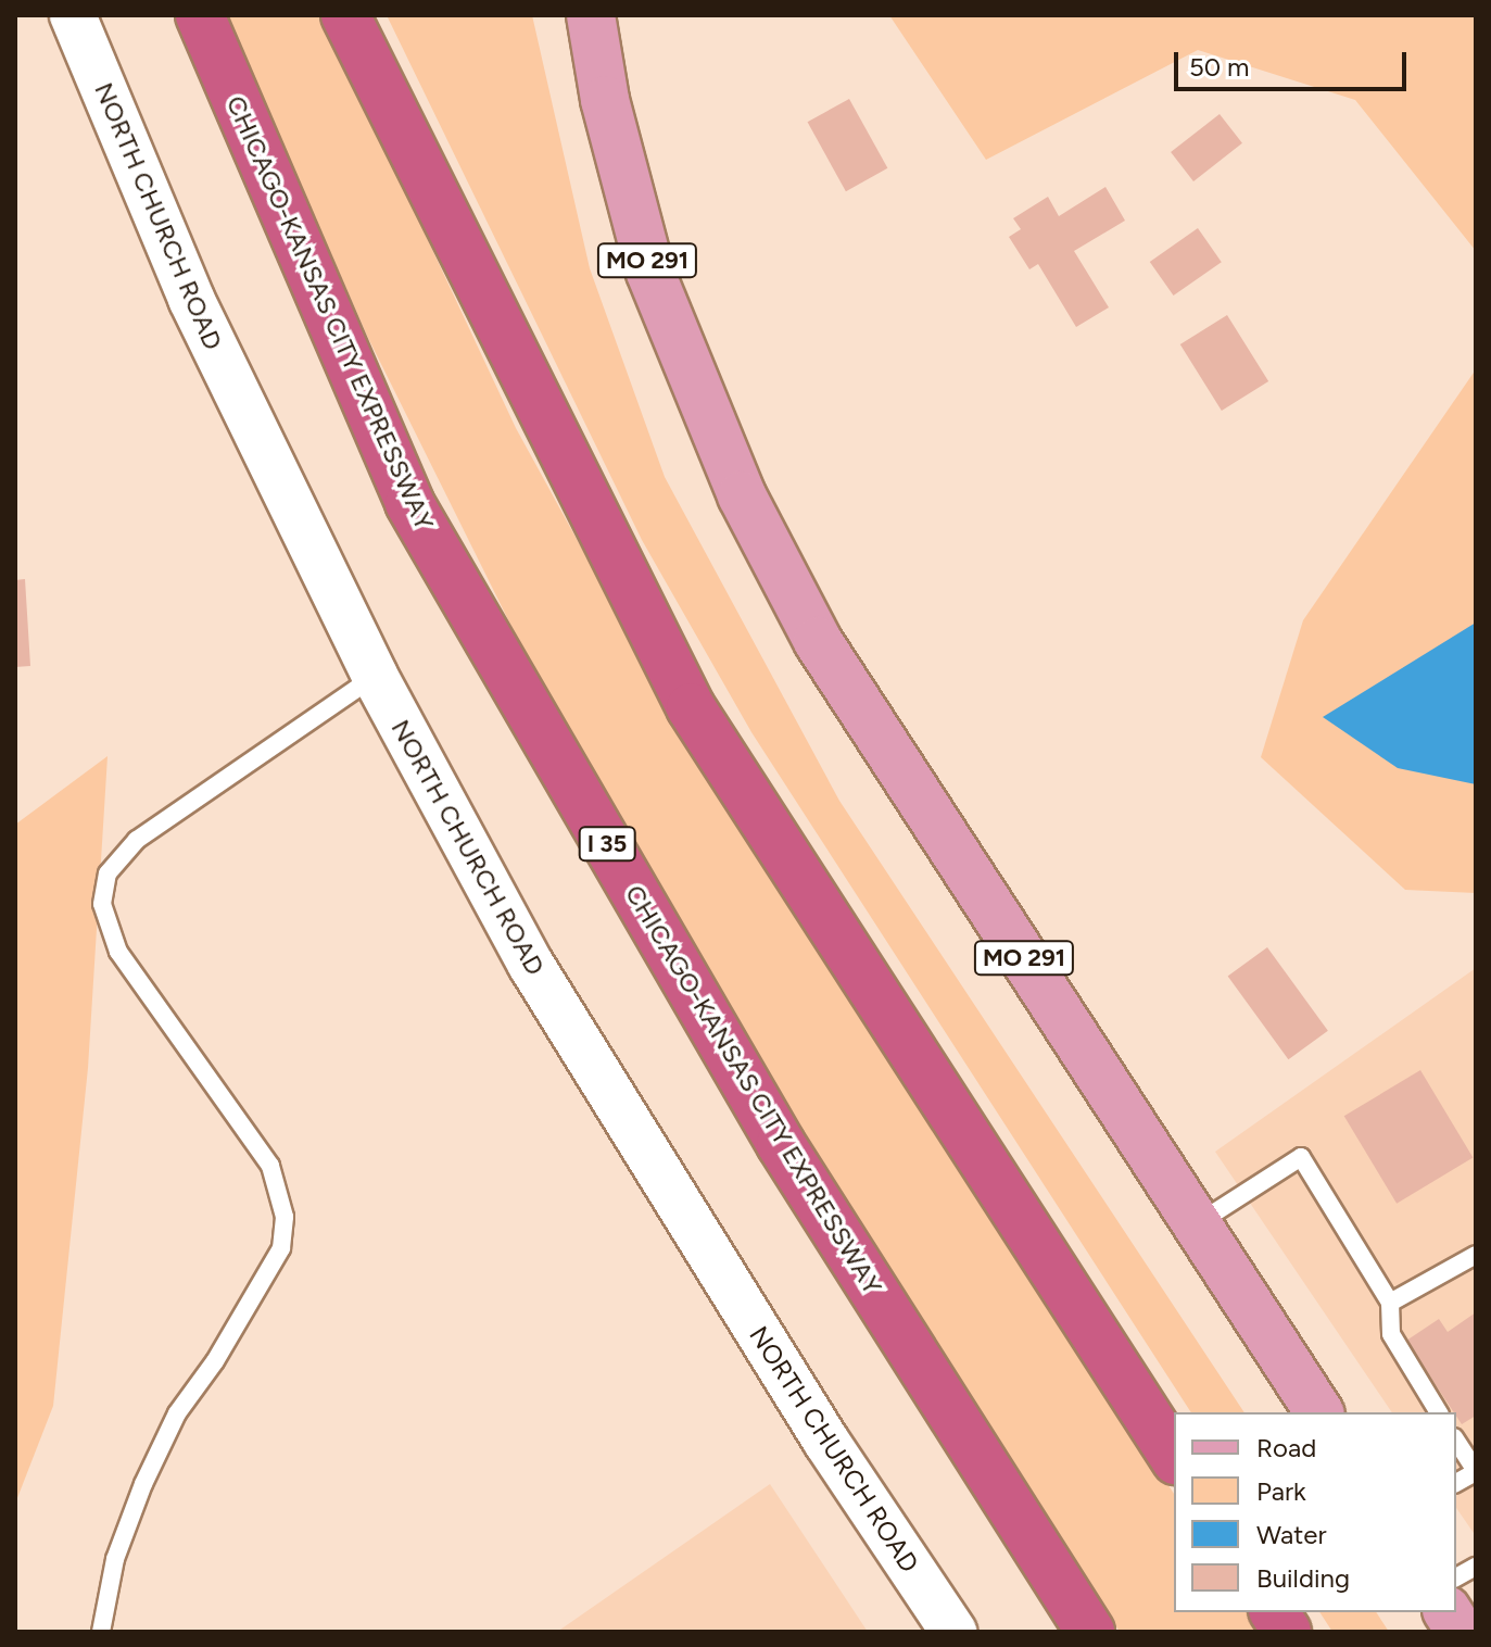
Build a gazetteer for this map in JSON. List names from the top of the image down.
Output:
{
  "streets": {
    "highway": ["CHICAGO-KANSAS CITY EXPRESSWAY", "I 35"],
    "main road": ["NORTH CHURCH ROAD", "MO 291"]
  },
  "legend": [
    "Road",
    "Park",
    "Water",
    "Building"
  ],
  "scale_bar": "50 m"
}
